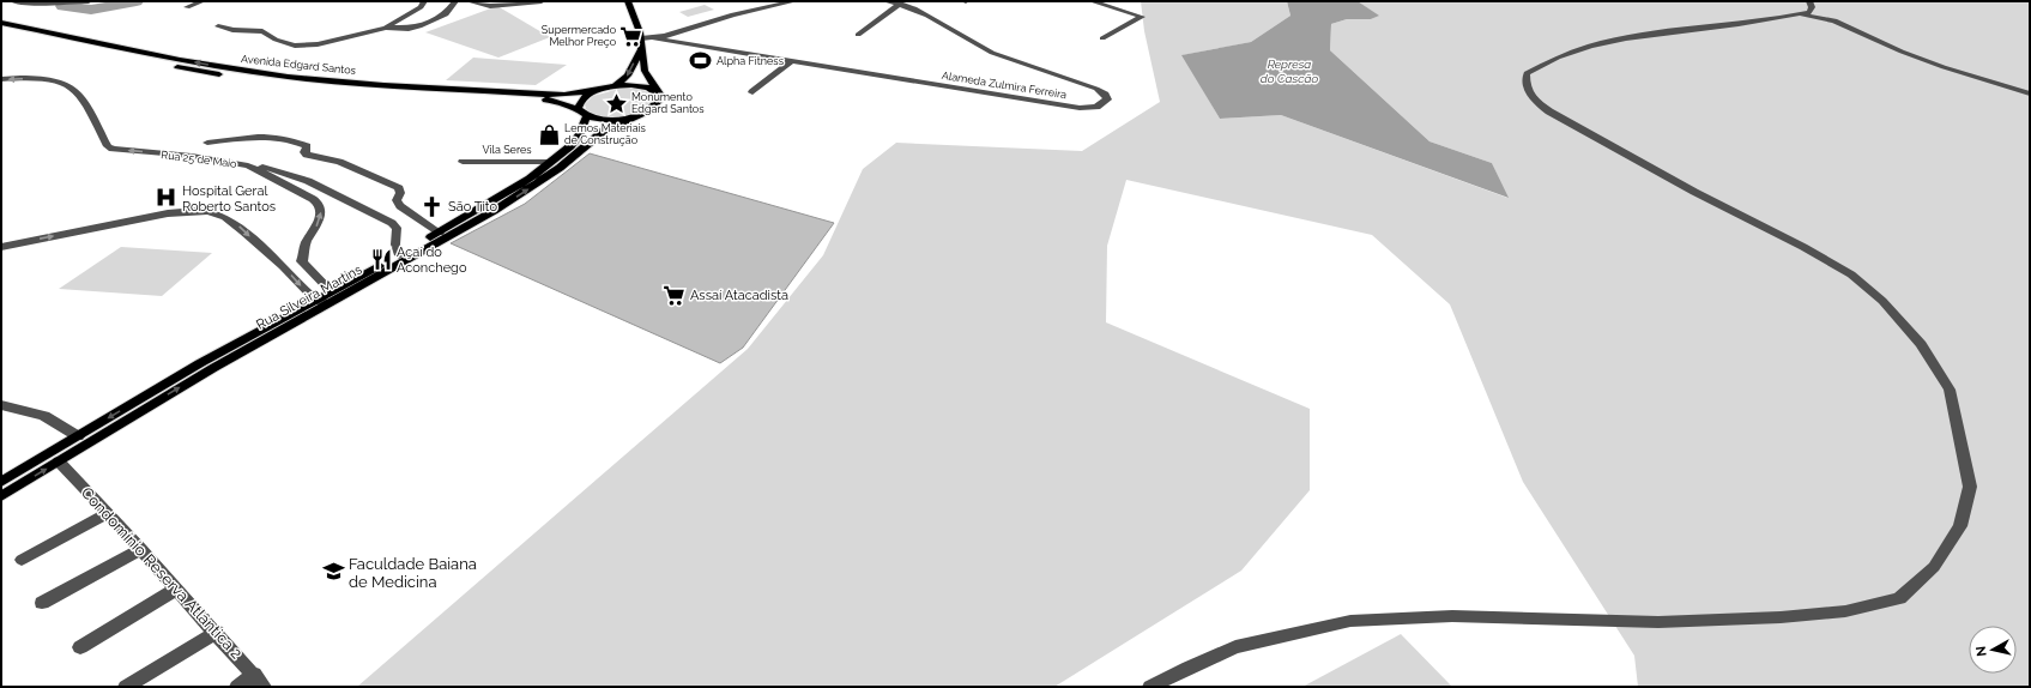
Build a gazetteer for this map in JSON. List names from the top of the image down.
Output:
{
  "streets": {
    "main road": ["Avenida Edgard Santos", "Rua Silveira Martins"],
    "street": [
      "Alameda Zulmira Ferreira",
      "Vila Seres",
      "Rua 25 de Maio",
      "Condomínio Reserva Atlântica 2"
    ]
  },
  "crossings": [
    ["Vila Seres", "Rua Silveira Martins"],
    ["Rua 25 de Maio", "Rua Silveira Martins"],
    ["Rua Silveira Martins", "Condomínio Reserva Atlântica 2"]
  ],
  "water": ["Represa do Cascão"],
  "places": {
    "supermarket": ["Supermercado Melhor Preço", "Assaí Atacadista"],
    "sports": ["Alpha Fitness"],
    "place": ["Monumento Edgard Santos"],
    "shop": ["Lemos Materiais de Construção"],
    "hospital": ["Hospital Geral Roberto Santos"],
    "church": ["São Tito"],
    "restaurant": ["Açaí do Aconchego"],
    "school or university": ["Faculdade Baiana de Medicina"]
  },
  "north": "left"
}
